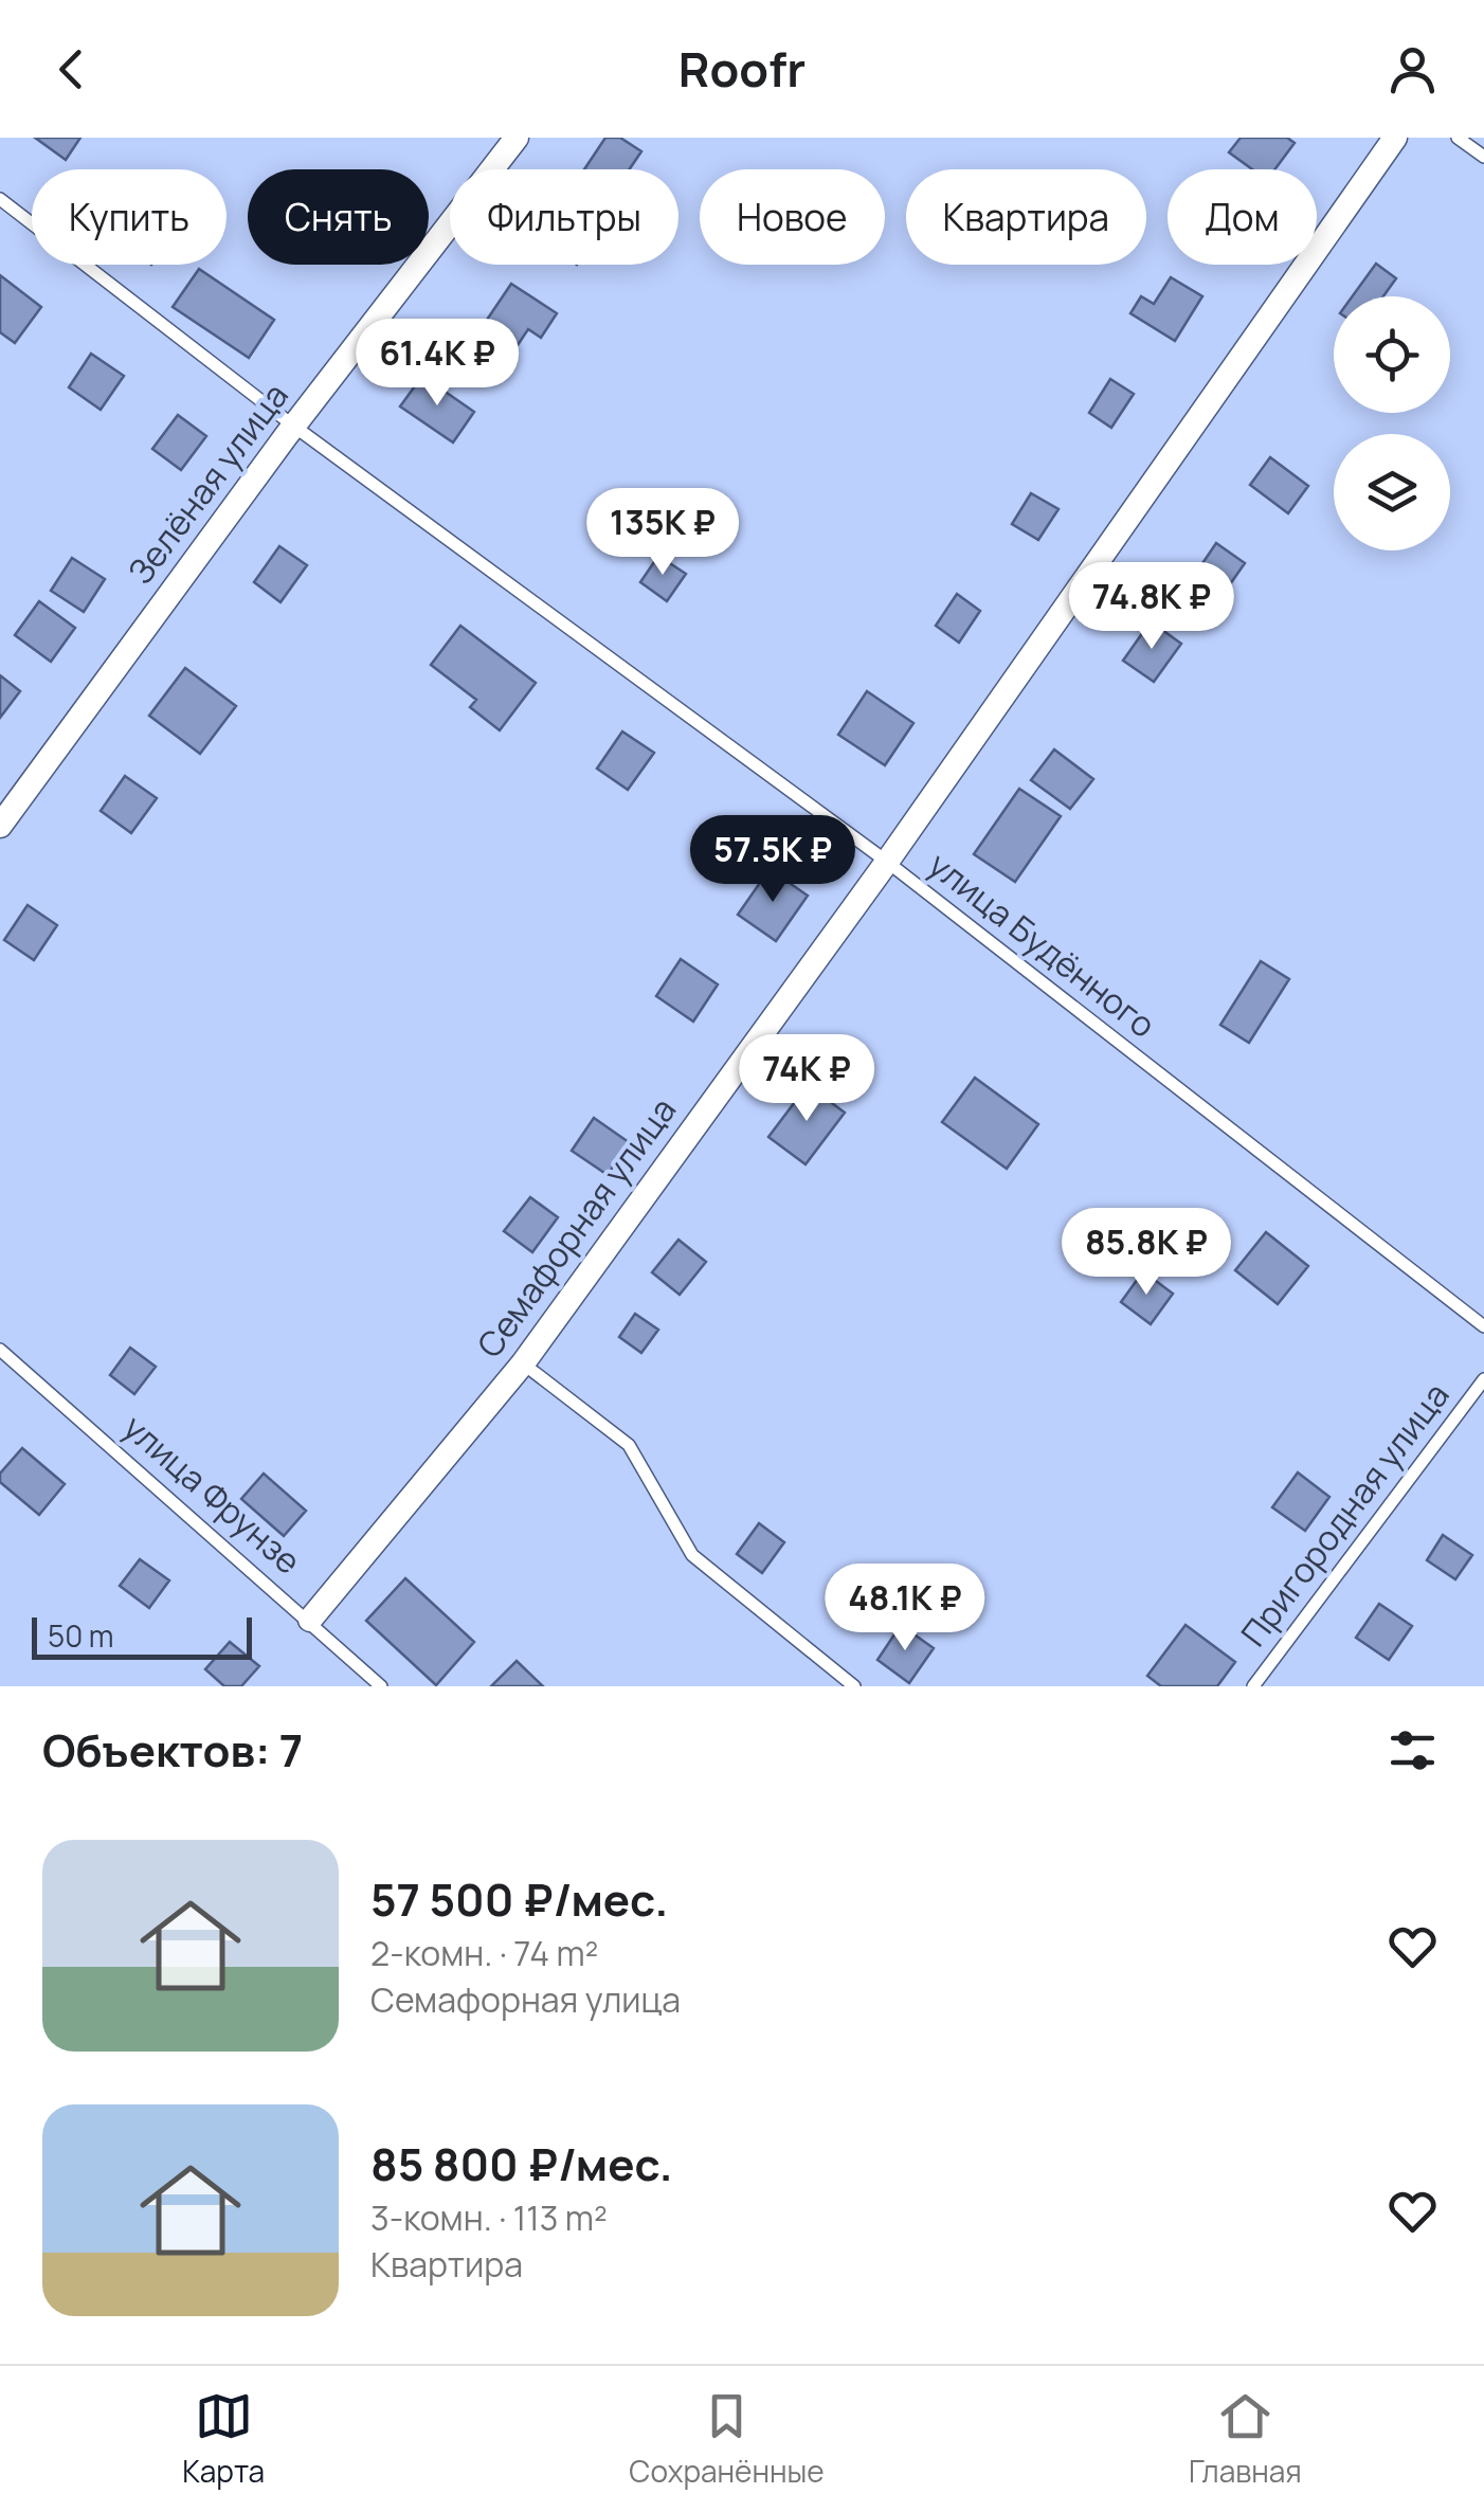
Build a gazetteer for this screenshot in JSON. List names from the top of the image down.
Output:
{
  "streets": {
    "street": ["Зелёная улица", "Семафорная улица"],
    "lane": ["улица Будённого", "улица Фрунзе", "Пригородная улица"]
  },
  "crossings": [
    ["Зелёная улица", "улица Будённого"],
    ["улица Будённого", "Семафорная улица"],
    ["Семафорная улица", "улица Фрунзе"]
  ],
  "scale_bar": "50 m",
  "page": {
    "header": "Roofr",
    "chip": [
      "Купить",
      "Снять",
      "Фильтры",
      "Новое",
      "Квартира",
      "Дом"
    ],
    "price": [
      "61.4K ₽",
      "135K ₽",
      "74.8K ₽",
      "57.5K ₽",
      "74K ₽",
      "85.8K ₽",
      "48.1K ₽"
    ],
    "scale": "50 m",
    "heading": "Объектов: 7",
    "list": [
      {
        "name": "57 500 ₽/мес.",
        "note": "2-комн. · 74 m² · Семафорная улица"
      },
      {
        "name": "85 800 ₽/мес.",
        "note": "3-комн. · 113 m² · Квартира"
      }
    ],
    "tabs": ["Карта", "Сохранённые", "Главная"]
  }
}
